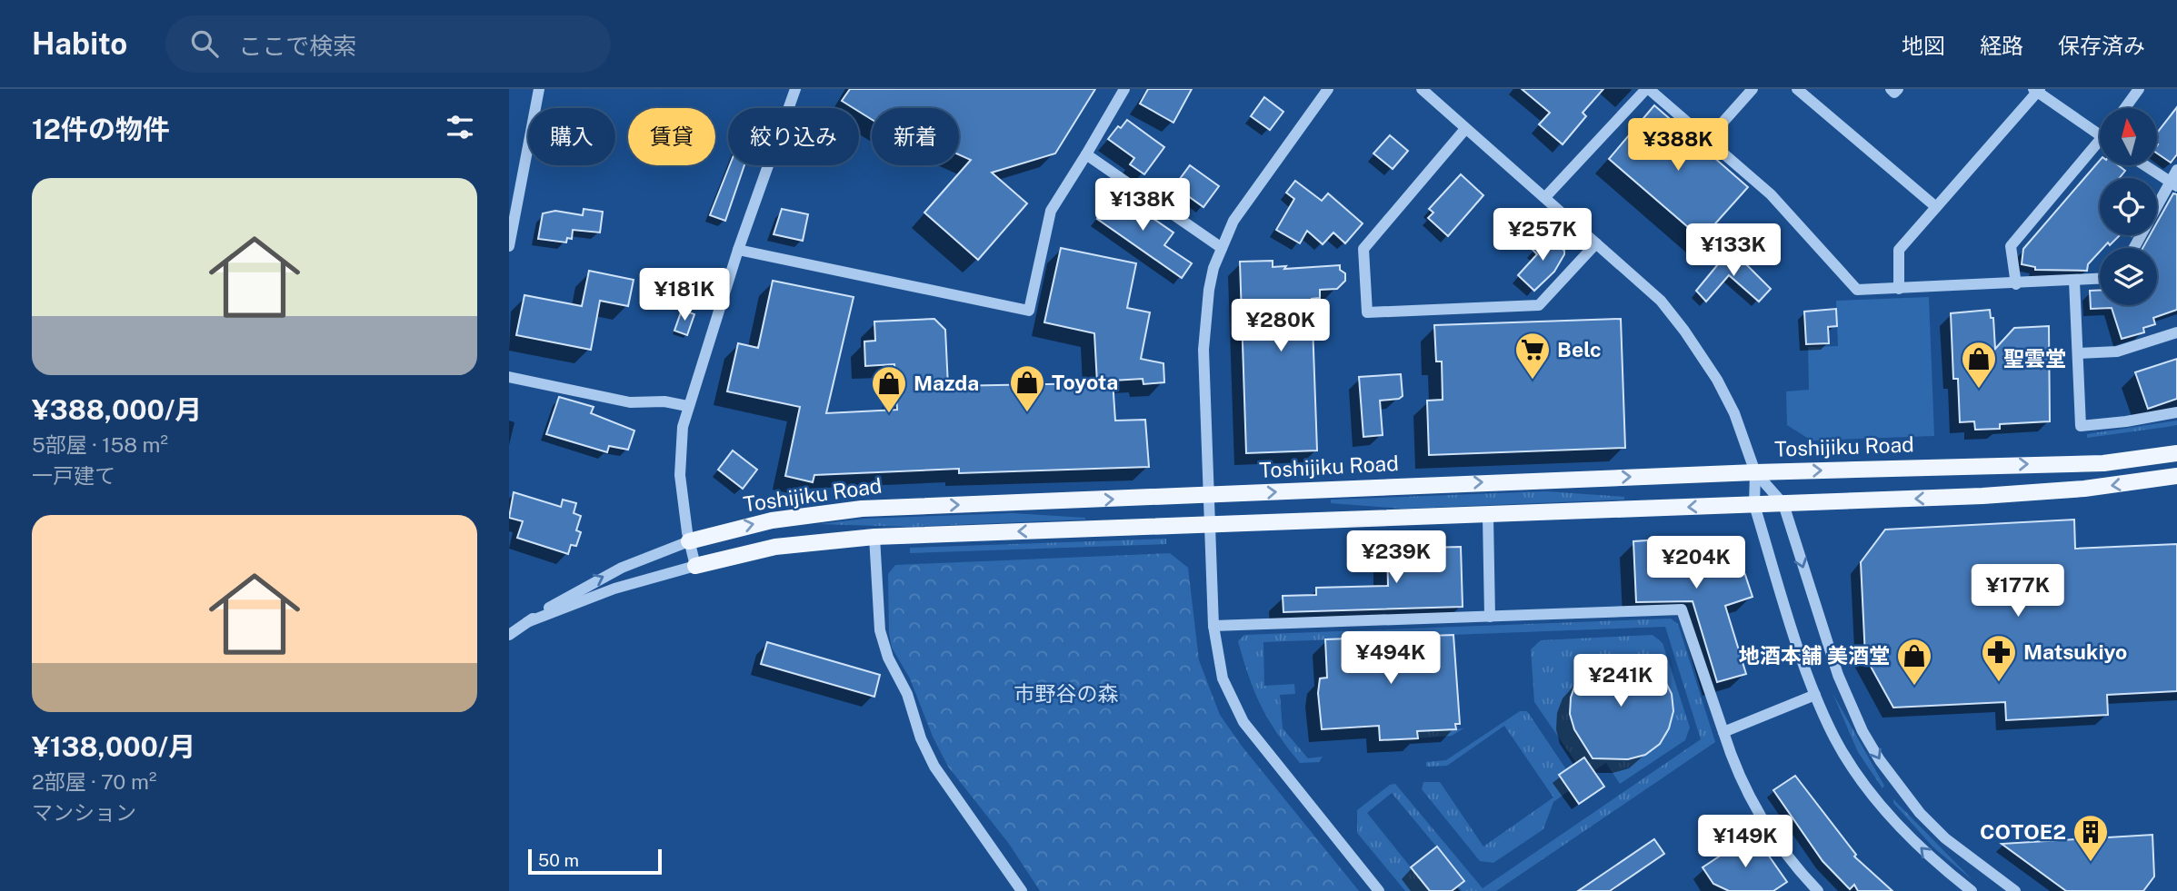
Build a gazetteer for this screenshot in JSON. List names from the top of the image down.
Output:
{
  "streets": {
    "main road": ["Toshijiku Road"]
  },
  "parks": ["市野谷の森"],
  "places": {
    "supermarket": ["Belc"],
    "shop": [
      "聖雲堂",
      "Toyota",
      "Mazda",
      "地酒本舗 美酒堂"
    ],
    "pharmacy": ["Matsukiyo"],
    "building": ["COTOE2"]
  },
  "scale_bar": "50 m",
  "north": "top",
  "page": {
    "header": "Habito",
    "search": "ここで検索",
    "nav": ["地図", "経路", "保存済み"],
    "heading": "12件の物件",
    "chip": [
      "購入",
      "賃貸",
      "絞り込み",
      "新着"
    ],
    "price": [
      "¥388K",
      "¥138K",
      "¥257K",
      "¥133K",
      "¥181K",
      "¥280K",
      "¥239K",
      "¥204K",
      "¥177K",
      "¥494K",
      "¥241K",
      "¥149K"
    ],
    "list": [
      {
        "name": "¥388,000/月",
        "note": "5部屋 · 158 m² · 一戸建て"
      },
      {
        "name": "¥138,000/月",
        "note": "2部屋 · 70 m² · マンション"
      }
    ],
    "scale": "50 m"
  }
}
